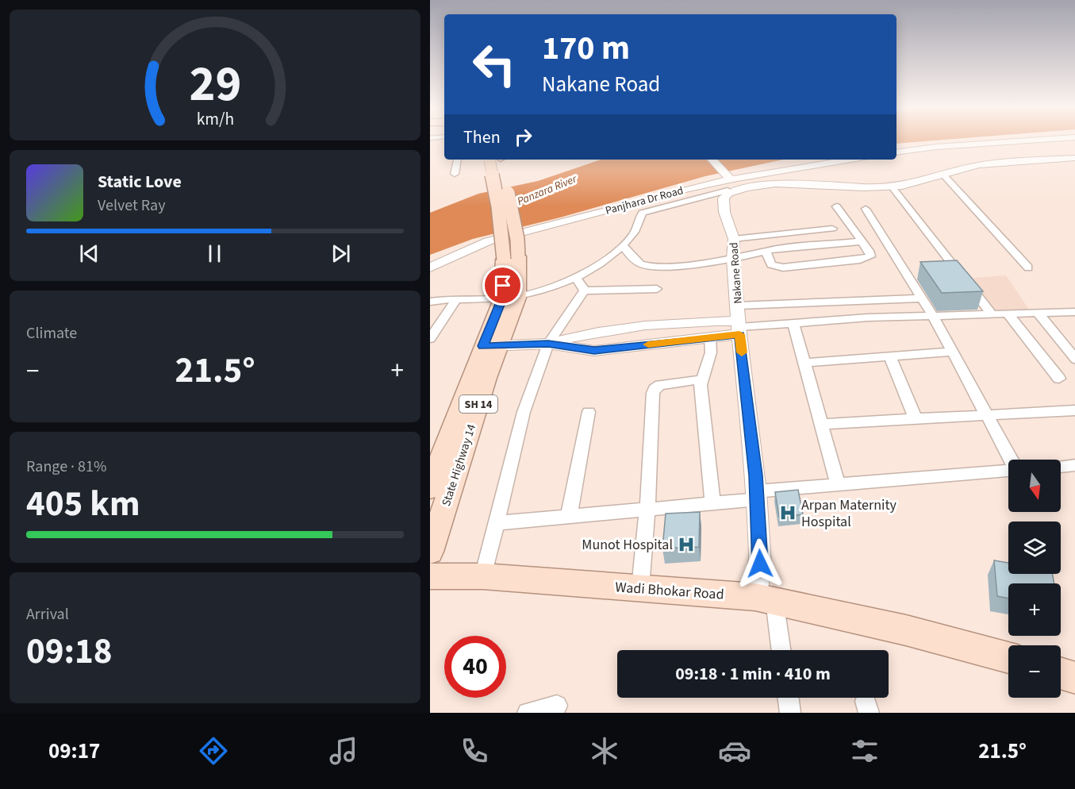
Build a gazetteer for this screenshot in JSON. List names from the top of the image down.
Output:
{
  "streets": {
    "main road": ["SH 14", "State Highway 14", "Wadi Bhokar Road"],
    "street": ["Panjhara Dr Road", "Nakane Road"]
  },
  "crossings": [
    ["Panjhara Dr Road", "Nakane Road"],
    ["Nakane Road", "Wadi Bhokar Road"]
  ],
  "water": ["Panzara River"],
  "places": {
    "hospital": ["Arpan Maternity Hospital", "Munot Hospital"]
  },
  "north": "bottom",
  "page": {
    "turn": ["170 m", "Nakane Road"],
    "then": "Then",
    "song": ["Static Love", "Velvet Ray"],
    "tile": [
      "Climate",
      ["Range · 81%", "405 km"],
      ["Arrival", "09:18"]
    ],
    "heat": ["−", "21.5°", "+"],
    "map_buttons": ["+", "−"],
    "limit": "40",
    "trip": "09:18 · 1 min · 410 m",
    "tabs": ["09:17", "21.5°"],
    "gauge": ["29", "km/h"]
  }
}
